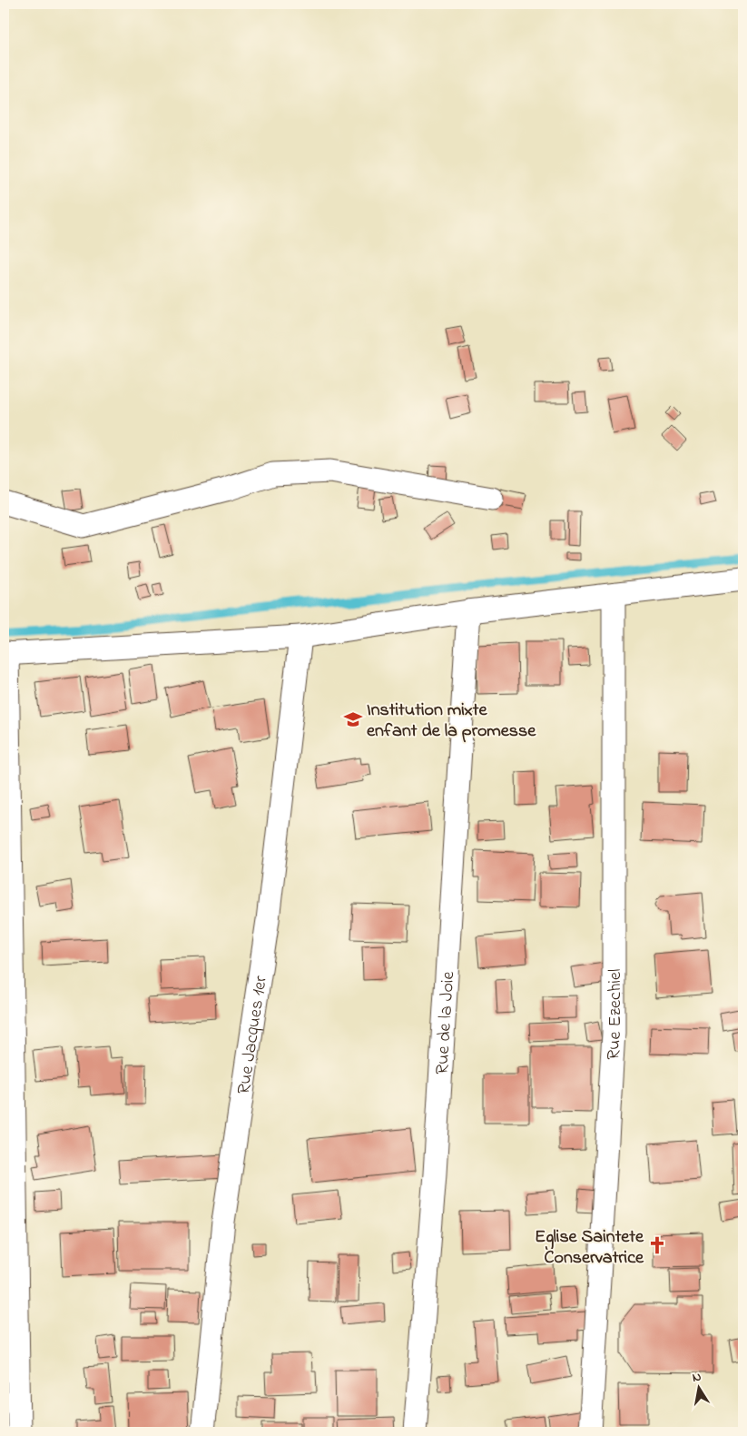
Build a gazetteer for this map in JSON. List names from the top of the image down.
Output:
{
  "streets": {
    "street": ["Rue Ezechiel", "Rue de la Joie", "Rue Jacques 1er"]
  },
  "places": {
    "school or university": ["Institution mixte enfant de la promesse"],
    "church": ["Eglise Saintete Conservatrice"]
  },
  "north": "top"
}
